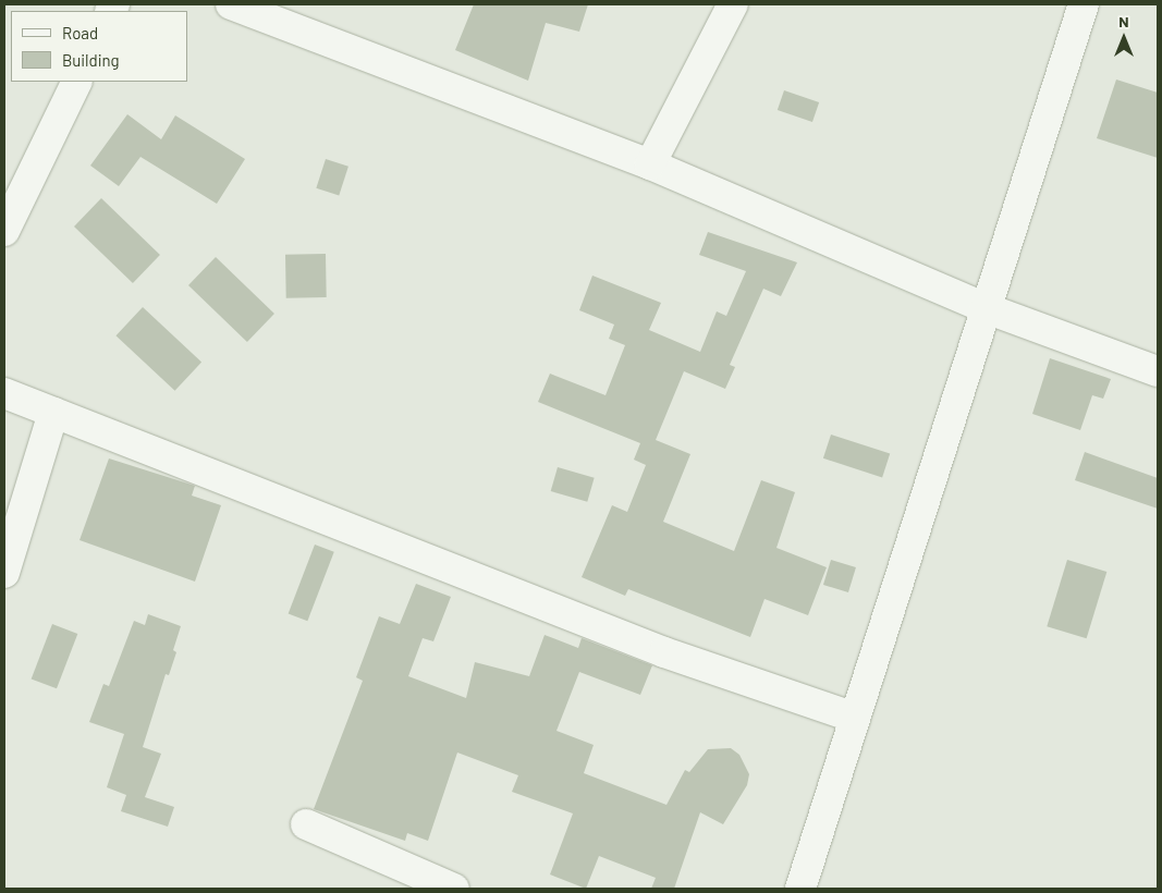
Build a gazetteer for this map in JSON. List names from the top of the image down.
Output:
{
  "legend": ["Road", "Building"],
  "north": "top"
}
